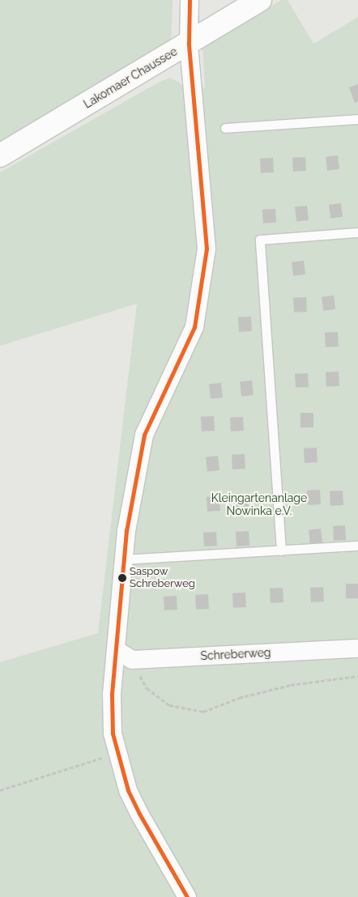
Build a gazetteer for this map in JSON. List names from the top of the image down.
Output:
{
  "streets": {
    "street": ["Lakomaer Chaussee", "Schreberweg"]
  },
  "parks": ["Kleingartenanlage Nowinka e.V."],
  "places": ["Saspow Schreberweg"]
}
